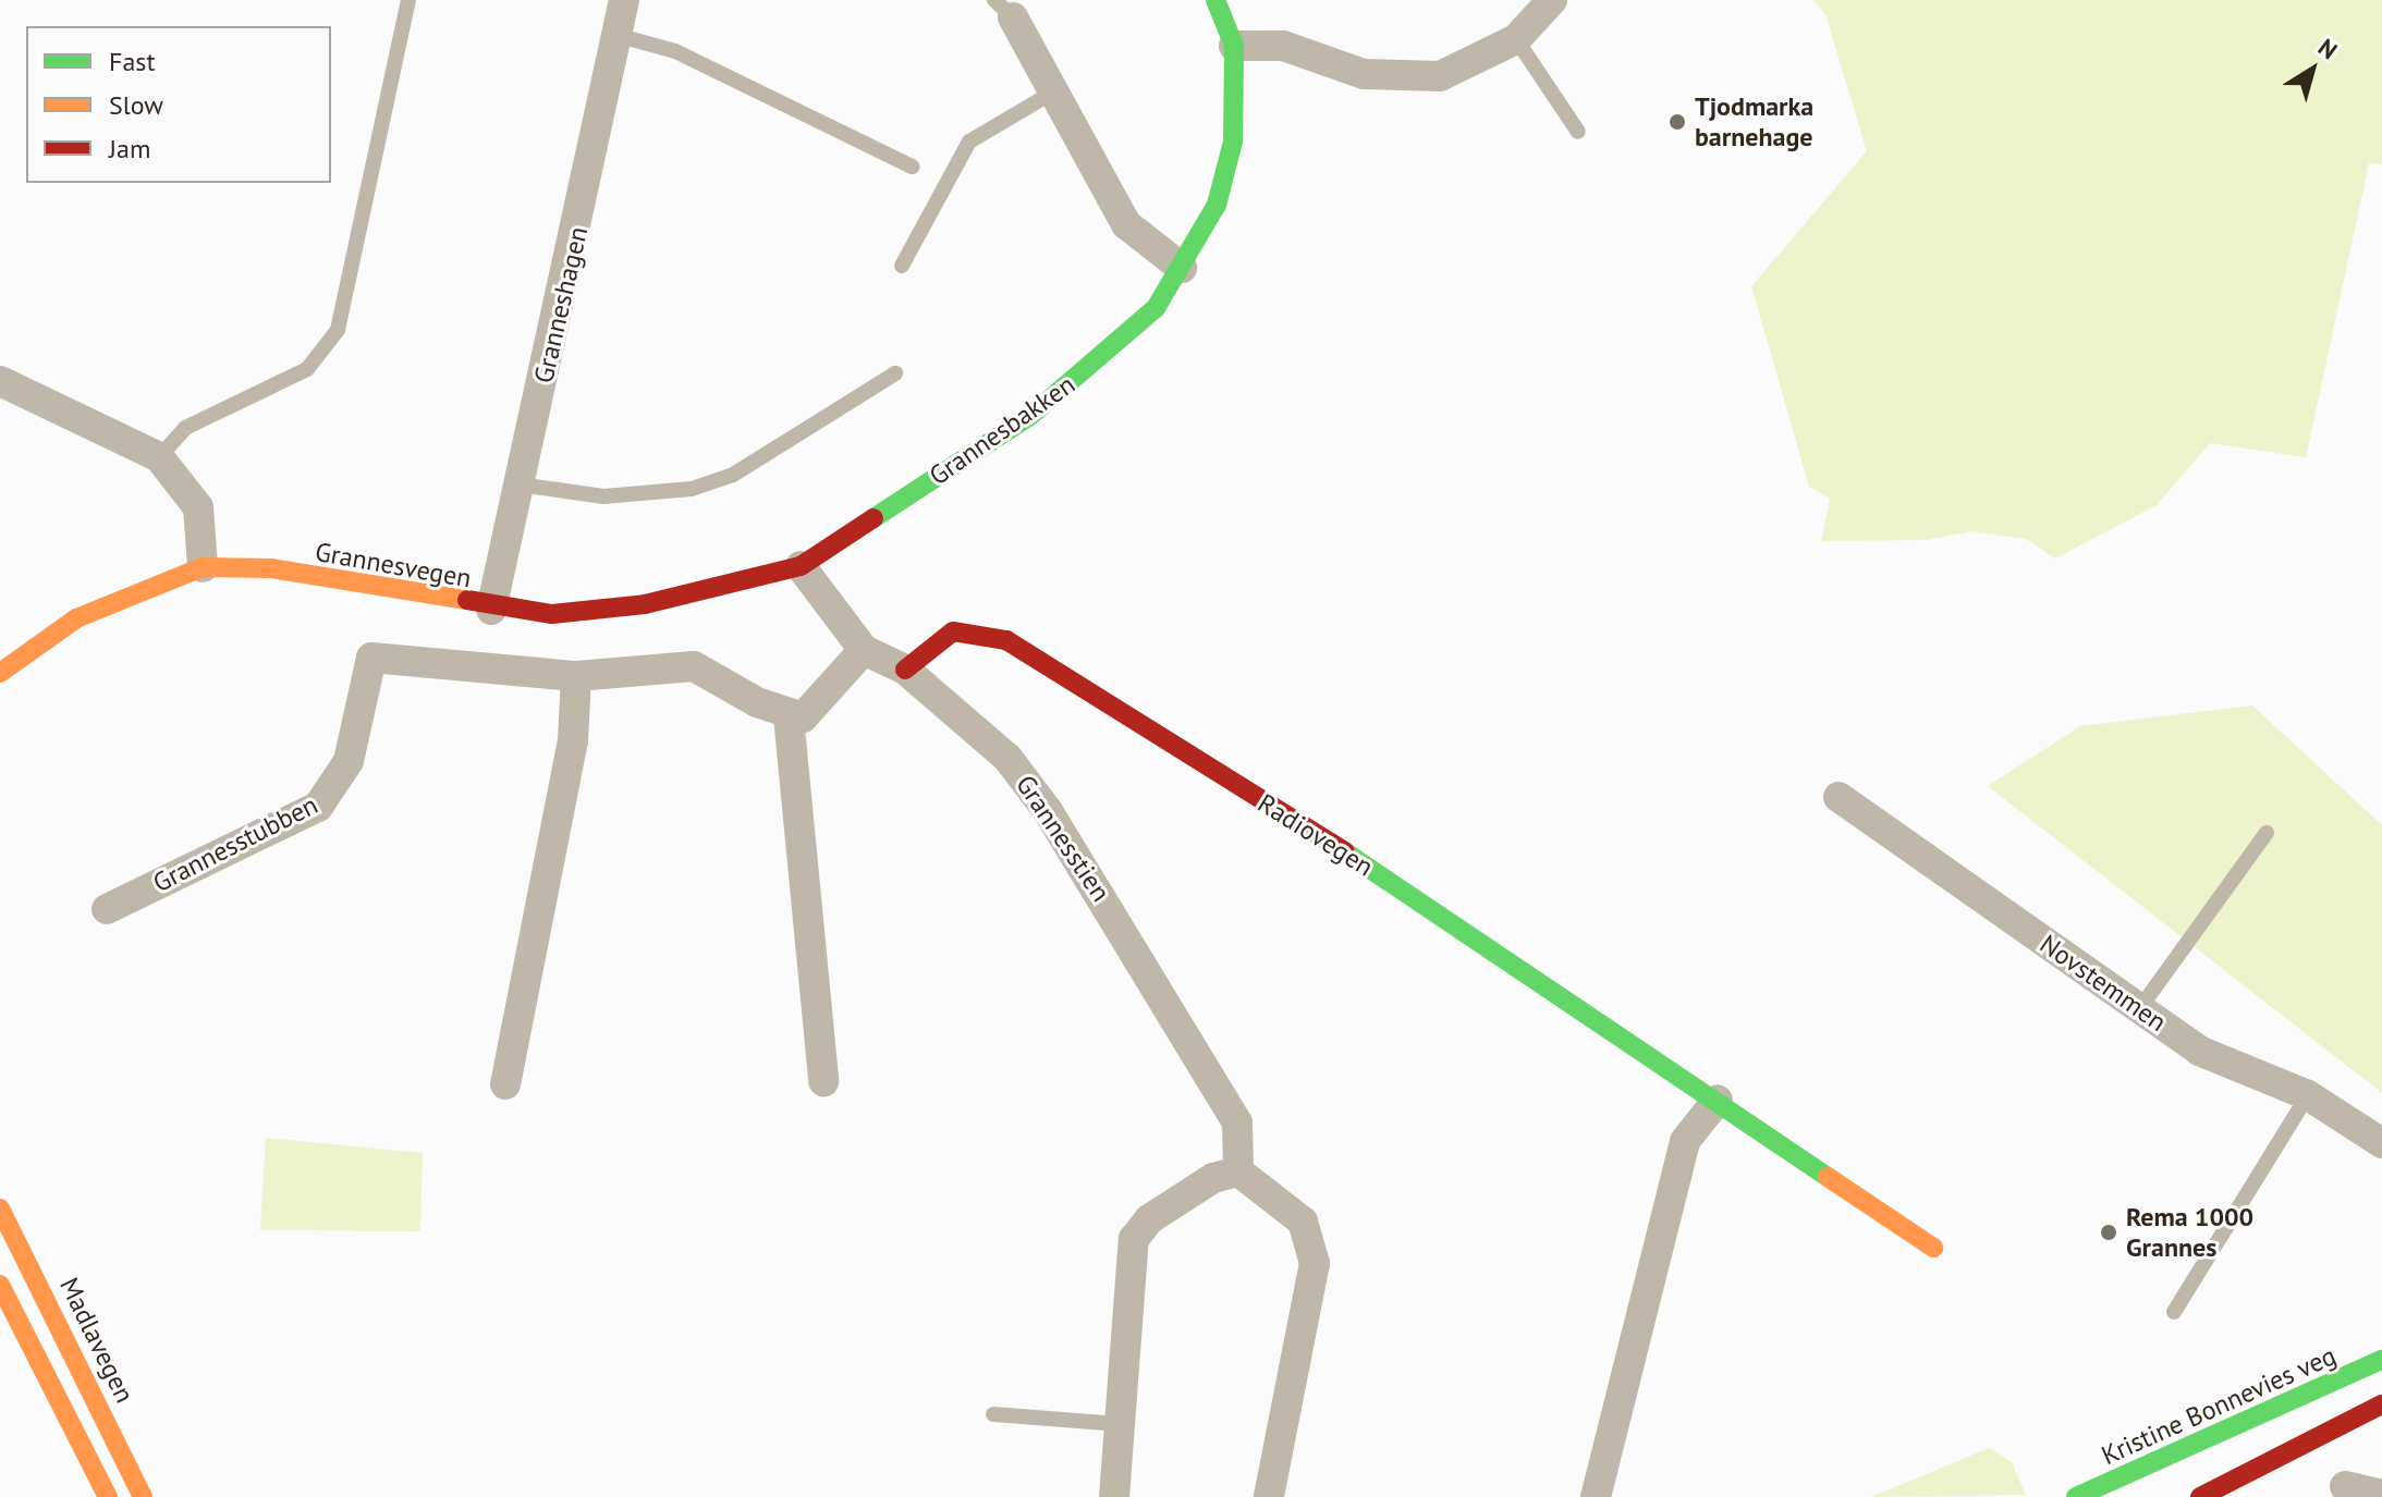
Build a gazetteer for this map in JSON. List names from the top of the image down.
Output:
{
  "streets": {
    "street": [
      "Granneshagen",
      "Grannesbakken",
      "Grannesvegen",
      "Radiovegen",
      "Grannesstien",
      "Grannesstubben",
      "Novstemmen",
      "Madlavegen",
      "Kristine Bonnevies veg"
    ]
  },
  "crossings": [
    ["Granneshagen", "Grannesvegen"],
    ["Grannesbakken", "Grannesvegen"],
    ["Grannesbakken", "Grannesstien"],
    ["Grannesvegen", "Grannesstien"],
    ["Radiovegen", "Grannesstien"]
  ],
  "places": ["Tjodmarka barnehage", "Rema 1000 Grannes"],
  "legend": ["Fast", "Slow", "Jam"],
  "north": "top right"
}
